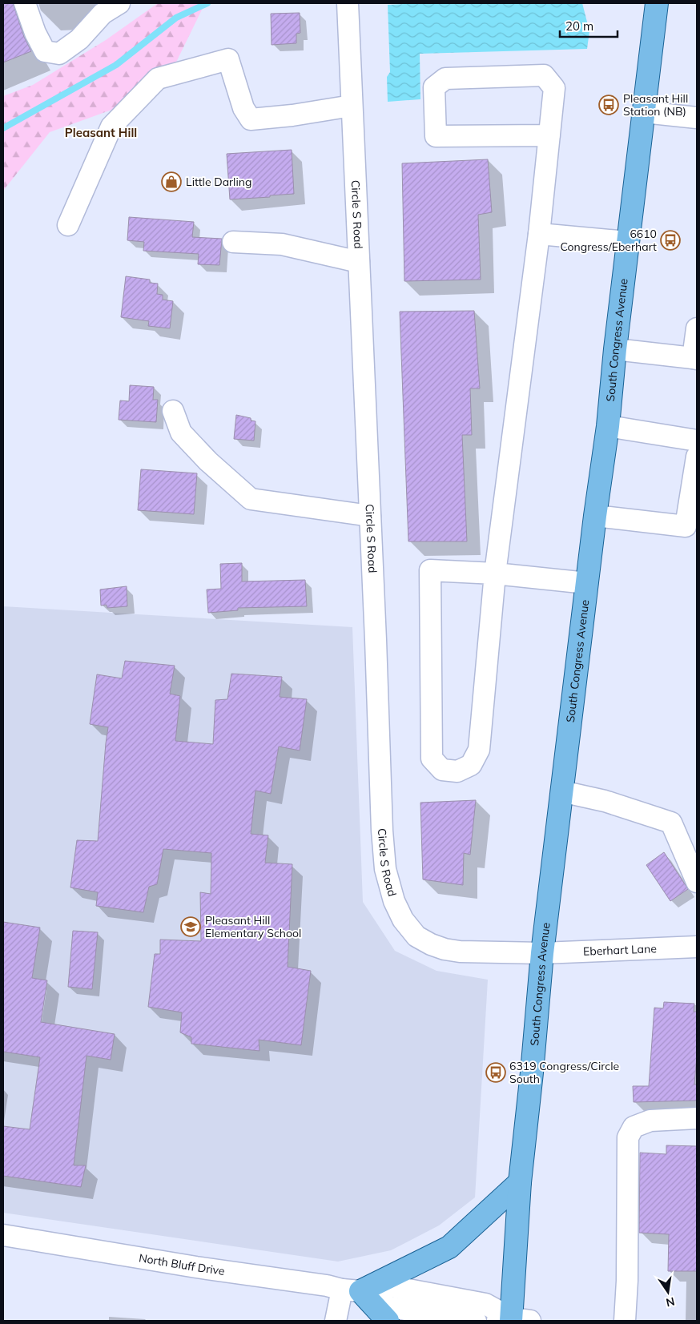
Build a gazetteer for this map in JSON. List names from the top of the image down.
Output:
{
  "streets": {
    "main road": ["South Congress Avenue"],
    "street": ["Circle S Road", "Eberhart Lane", "North Bluff Drive"]
  },
  "crossings": [
    ["Circle S Road", "South Congress Avenue"],
    ["Circle S Road", "Eberhart Lane"],
    ["South Congress Avenue", "Eberhart Lane"],
    ["South Congress Avenue", "North Bluff Drive"]
  ],
  "districts": ["Pleasant Hill"],
  "places": {
    "bus stop": ["Pleasant Hill Station (NB)", "6610 Congress/Eberhart", "6319 Congress/Circle South"],
    "shop": ["Little Darling"],
    "school or university": ["Pleasant Hill Elementary School"]
  },
  "scale_bar": "20 m",
  "north": "bottom"
}
